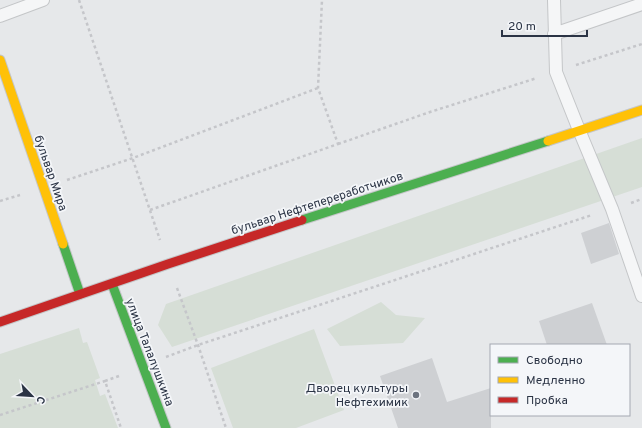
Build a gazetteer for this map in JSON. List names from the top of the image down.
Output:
{
  "streets": {
    "street": ["бульвар Мира", "бульвар Нефтепереработчиков", "улица Талалушкина"]
  },
  "crossings": [
    ["бульвар Мира", "бульвар Нефтепереработчиков"],
    ["бульвар Нефтепереработчиков", "улица Талалушкина"]
  ],
  "places": ["Дворец культуры Нефтехимик"],
  "legend": ["Свободно", "Медленно", "Пробка"],
  "scale_bar": "20 m",
  "north": "bottom right"
}
